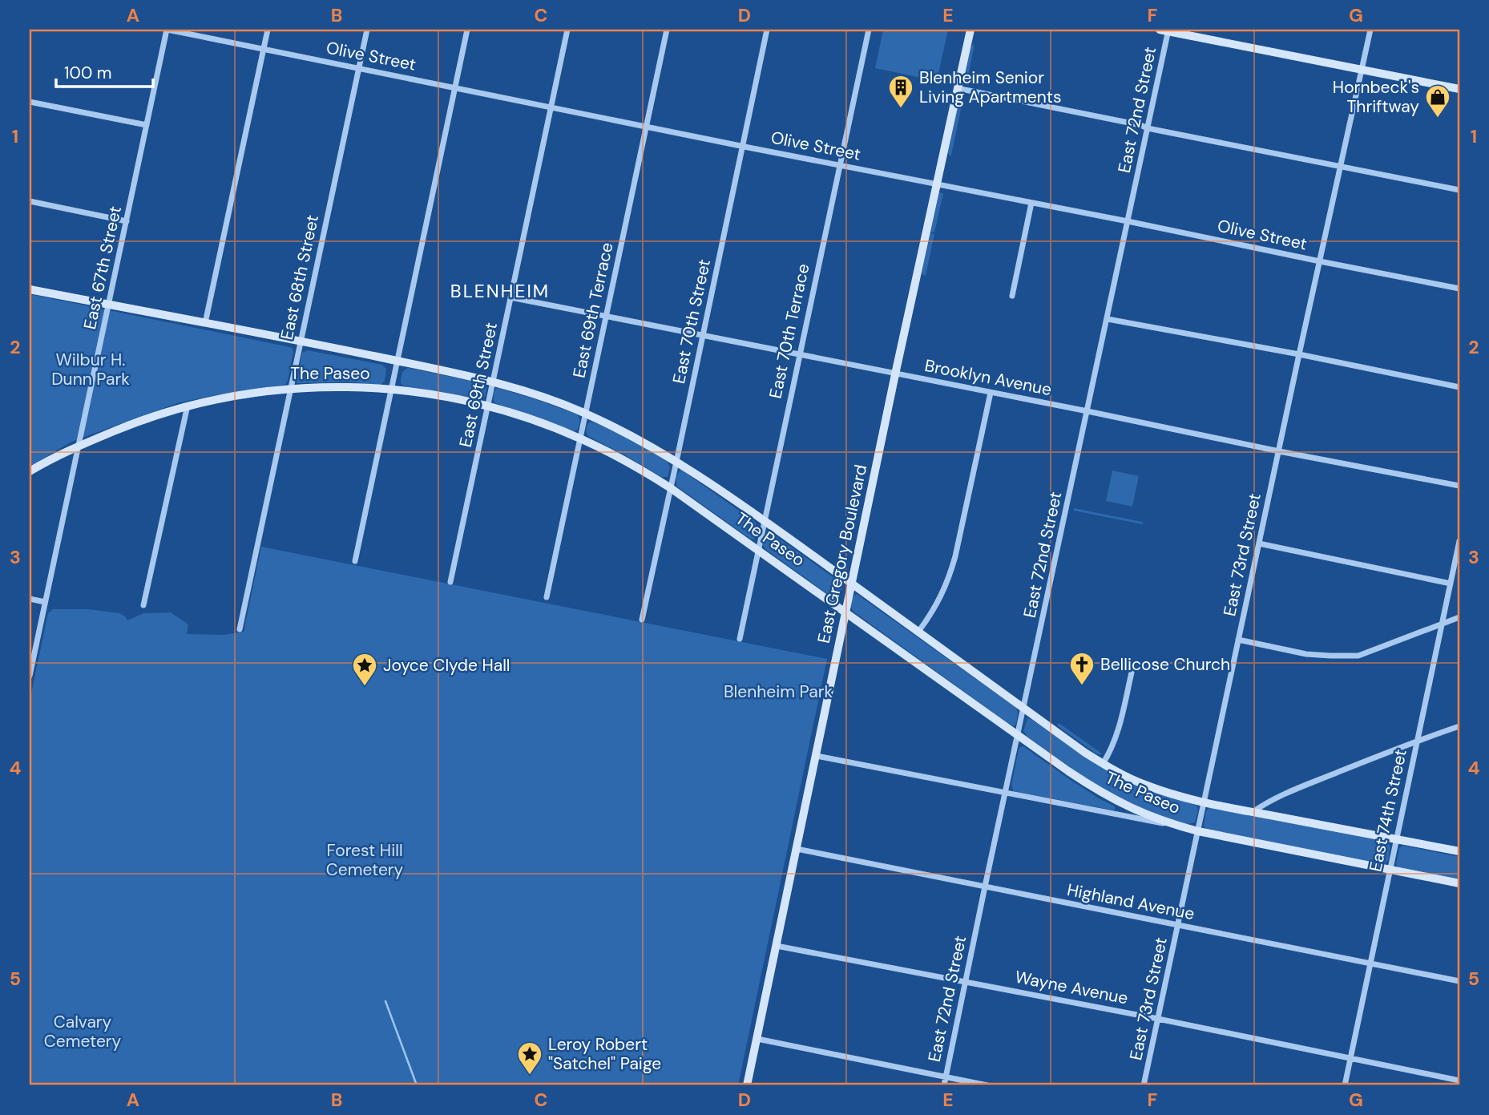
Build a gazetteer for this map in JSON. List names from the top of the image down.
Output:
{
  "streets": {
    "main road": ["The Paseo", "East Gregory Boulevard"],
    "street": [
      "Olive Street",
      "East 72nd Street",
      "East 67th Street",
      "East 68th Street",
      "East 69th Terrace",
      "East 70th Street",
      "East 70th Terrace",
      "Brooklyn Avenue",
      "East 69th Street",
      "East 73rd Street",
      "East 74th Street",
      "Highland Avenue",
      "Wayne Avenue"
    ]
  },
  "crossings": [
    ["Olive Street", "East 72nd Street"],
    ["Olive Street", "East 67th Street"],
    ["Olive Street", "East 68th Street"],
    ["Olive Street", "East 69th Terrace"],
    ["Olive Street", "East 70th Street"],
    ["Olive Street", "East 70th Terrace"],
    ["Olive Street", "East 69th Street"],
    ["Olive Street", "East Gregory Boulevard"],
    ["Olive Street", "East 73rd Street"],
    ["East 72nd Street", "The Paseo"],
    ["East 72nd Street", "Brooklyn Avenue"],
    ["East 72nd Street", "Highland Avenue"],
    ["East 72nd Street", "Wayne Avenue"],
    ["East 67th Street", "The Paseo"],
    ["East 68th Street", "The Paseo"],
    ["East 69th Terrace", "The Paseo"],
    ["East 69th Terrace", "Brooklyn Avenue"],
    ["East 70th Street", "The Paseo"],
    ["East 70th Street", "Brooklyn Avenue"],
    ["East 70th Terrace", "The Paseo"],
    ["East 70th Terrace", "Brooklyn Avenue"],
    ["The Paseo", "East 69th Street"],
    ["The Paseo", "East Gregory Boulevard"],
    ["The Paseo", "East 73rd Street"],
    ["The Paseo", "East 74th Street"],
    ["Brooklyn Avenue", "East 69th Street"],
    ["Brooklyn Avenue", "East Gregory Boulevard"],
    ["Brooklyn Avenue", "East 73rd Street"],
    ["East Gregory Boulevard", "Highland Avenue"],
    ["East Gregory Boulevard", "Wayne Avenue"],
    ["East 73rd Street", "Highland Avenue"],
    ["East 73rd Street", "Wayne Avenue"],
    ["East 74th Street", "Highland Avenue"],
    ["East 74th Street", "Wayne Avenue"]
  ],
  "districts": ["BLENHEIM"],
  "parks": [
    "Wilbur H. Dunn Park",
    "Blenheim Park",
    "Forest Hill Cemetery",
    "Calvary Cemetery"
  ],
  "places": {
    "building": ["Blenheim Senior Living Apartments"],
    "shop": ["Hornbeck's Thriftway"],
    "church": ["Bellicose Church"],
    "place": ["Joyce Clyde Hall", "Leroy Robert \"Satchel\" Paige"]
  },
  "scale_bar": "100 m",
  "grid": {
    "columns": [
      "A",
      "B",
      "C",
      "D",
      "E",
      "F",
      "G"
    ],
    "rows": [
      "1",
      "2",
      "3",
      "4",
      "5"
    ]
  }
}
